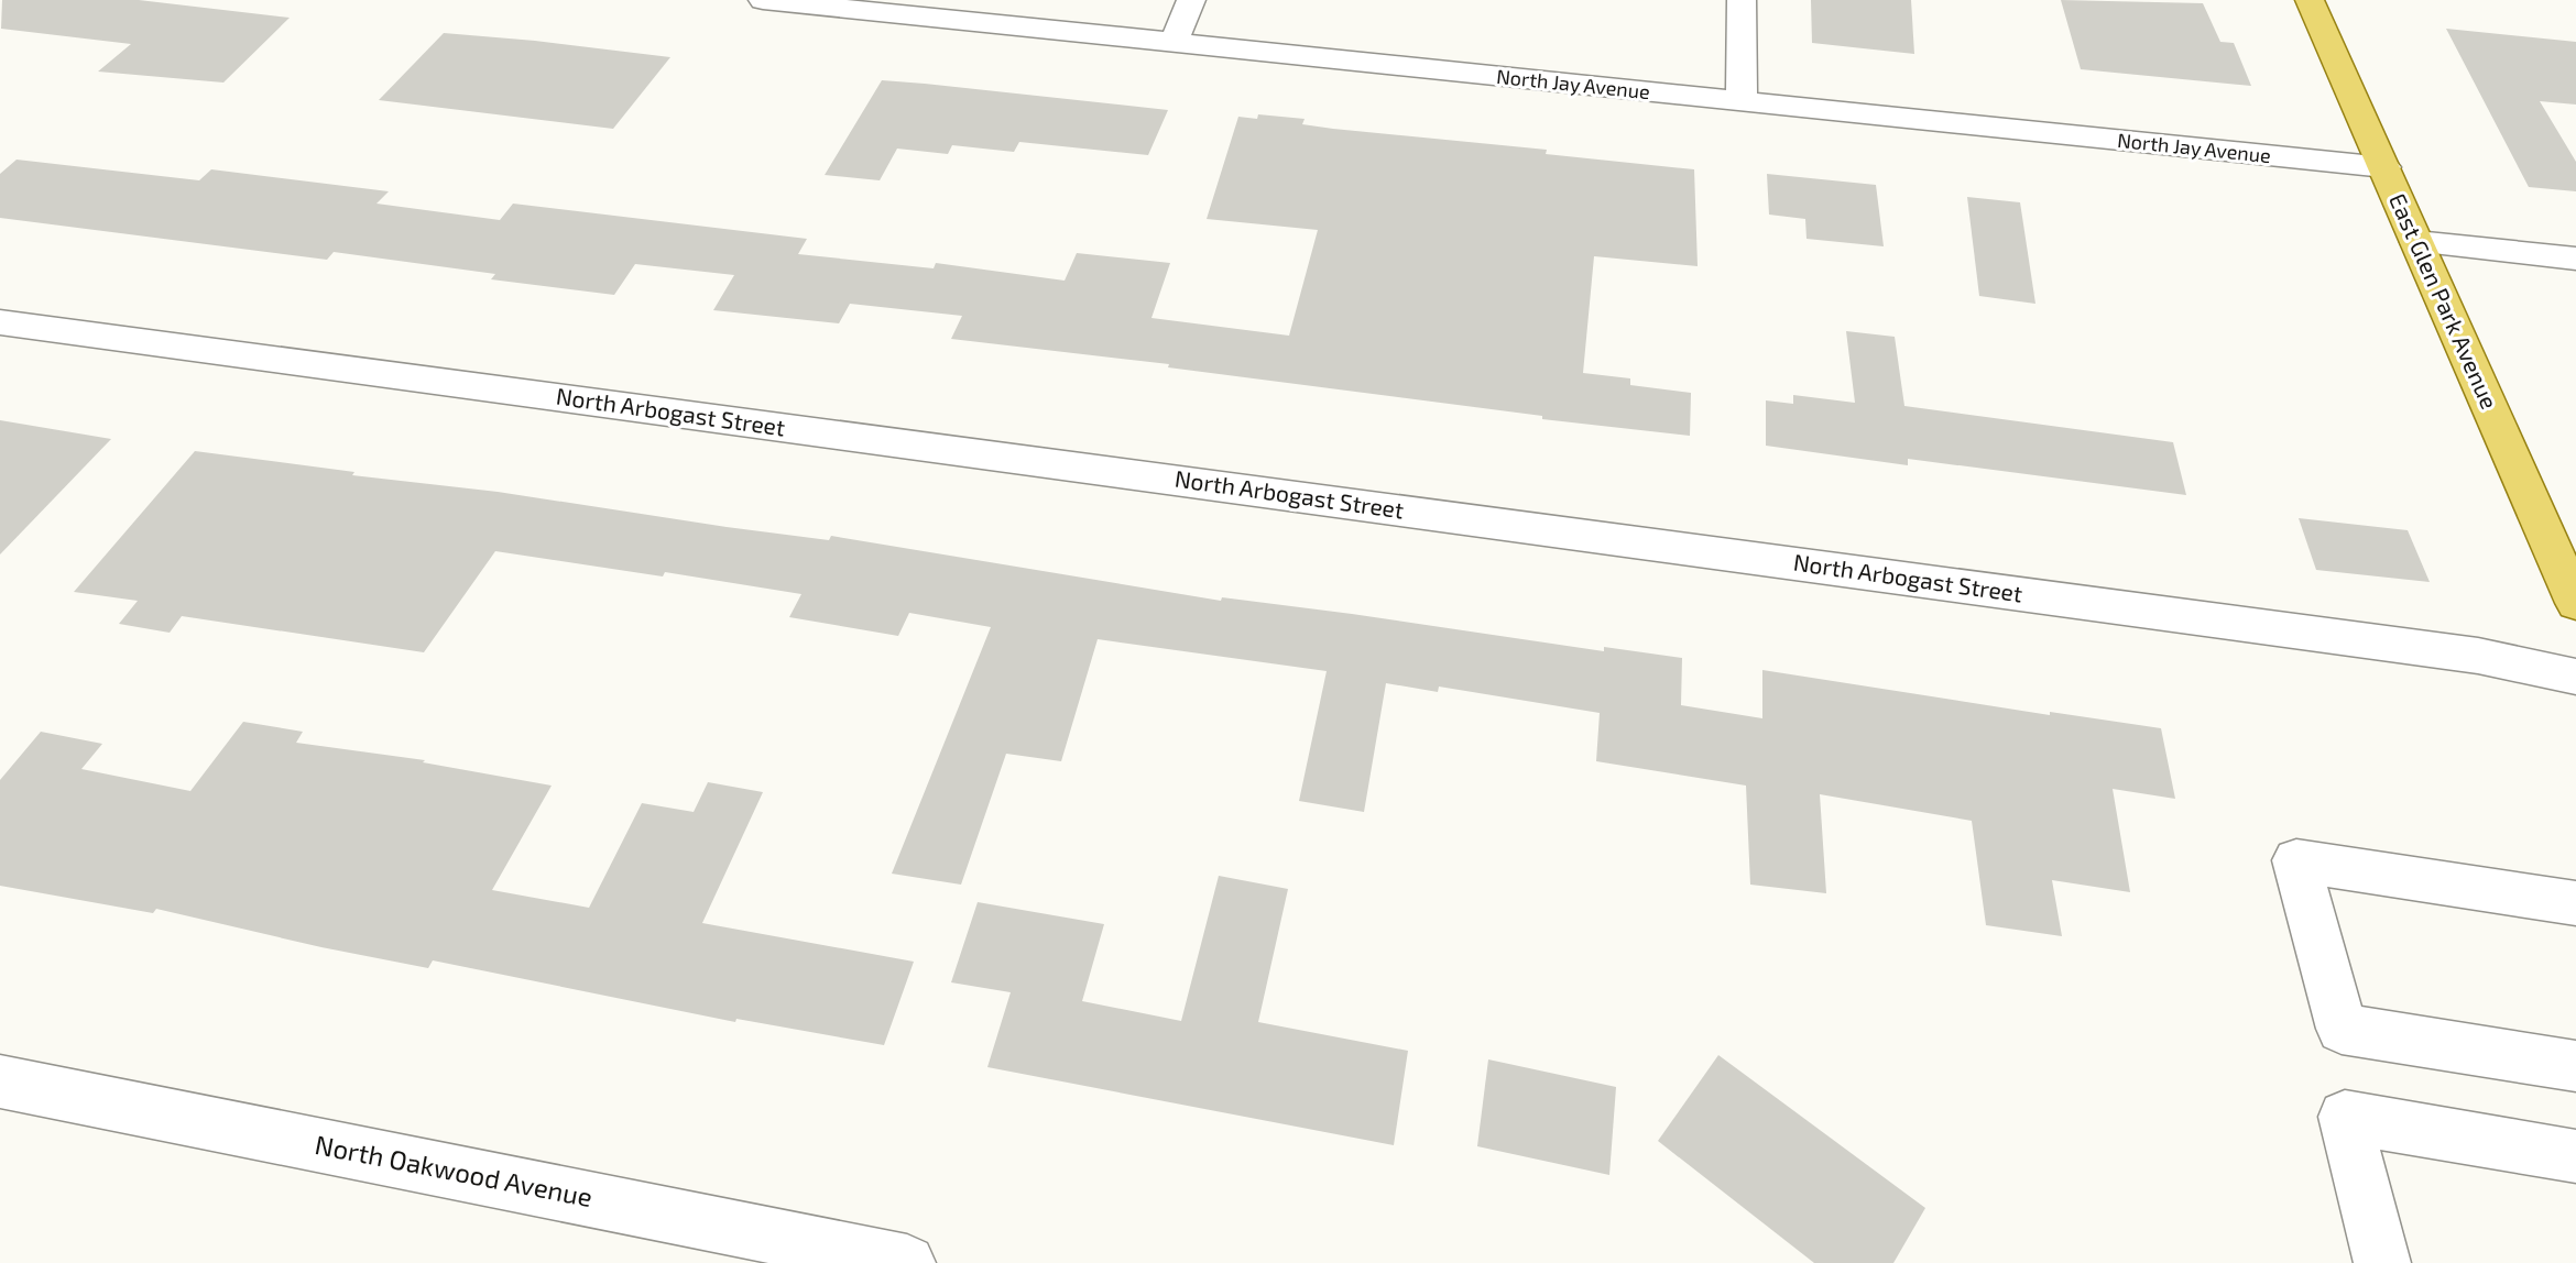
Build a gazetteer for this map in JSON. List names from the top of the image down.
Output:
{
  "streets": {
    "main road": ["East Glen Park Avenue"],
    "street": ["North Jay Avenue", "North Arbogast Street", "North Oakwood Avenue"]
  },
  "crossings": [
    ["North Jay Avenue", "East Glen Park Avenue"]
  ]
}
